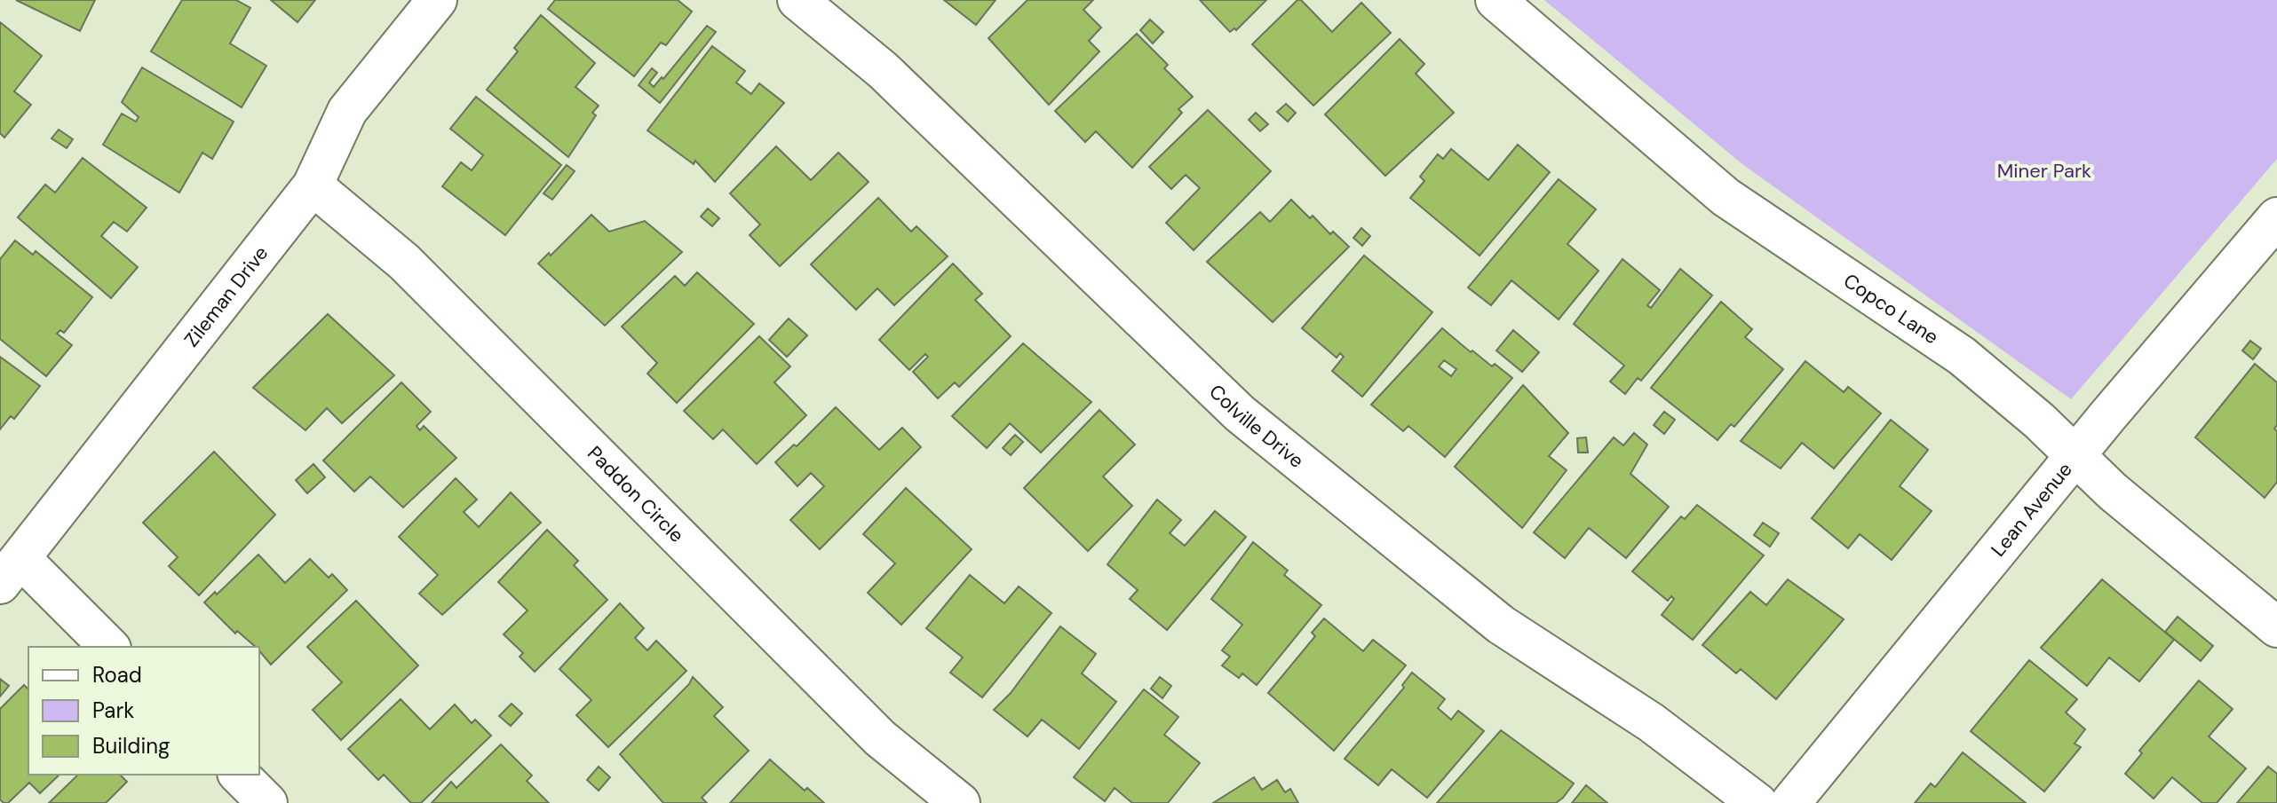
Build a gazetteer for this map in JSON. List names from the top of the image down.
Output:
{
  "streets": {
    "street": [
      "Zileman Drive",
      "Copco Lane",
      "Colville Drive",
      "Paddon Circle",
      "Lean Avenue"
    ]
  },
  "crossings": [
    ["Zileman Drive", "Paddon Circle"],
    ["Copco Lane", "Lean Avenue"]
  ],
  "parks": ["Miner Park"],
  "legend": ["Road", "Park", "Building"]
}
